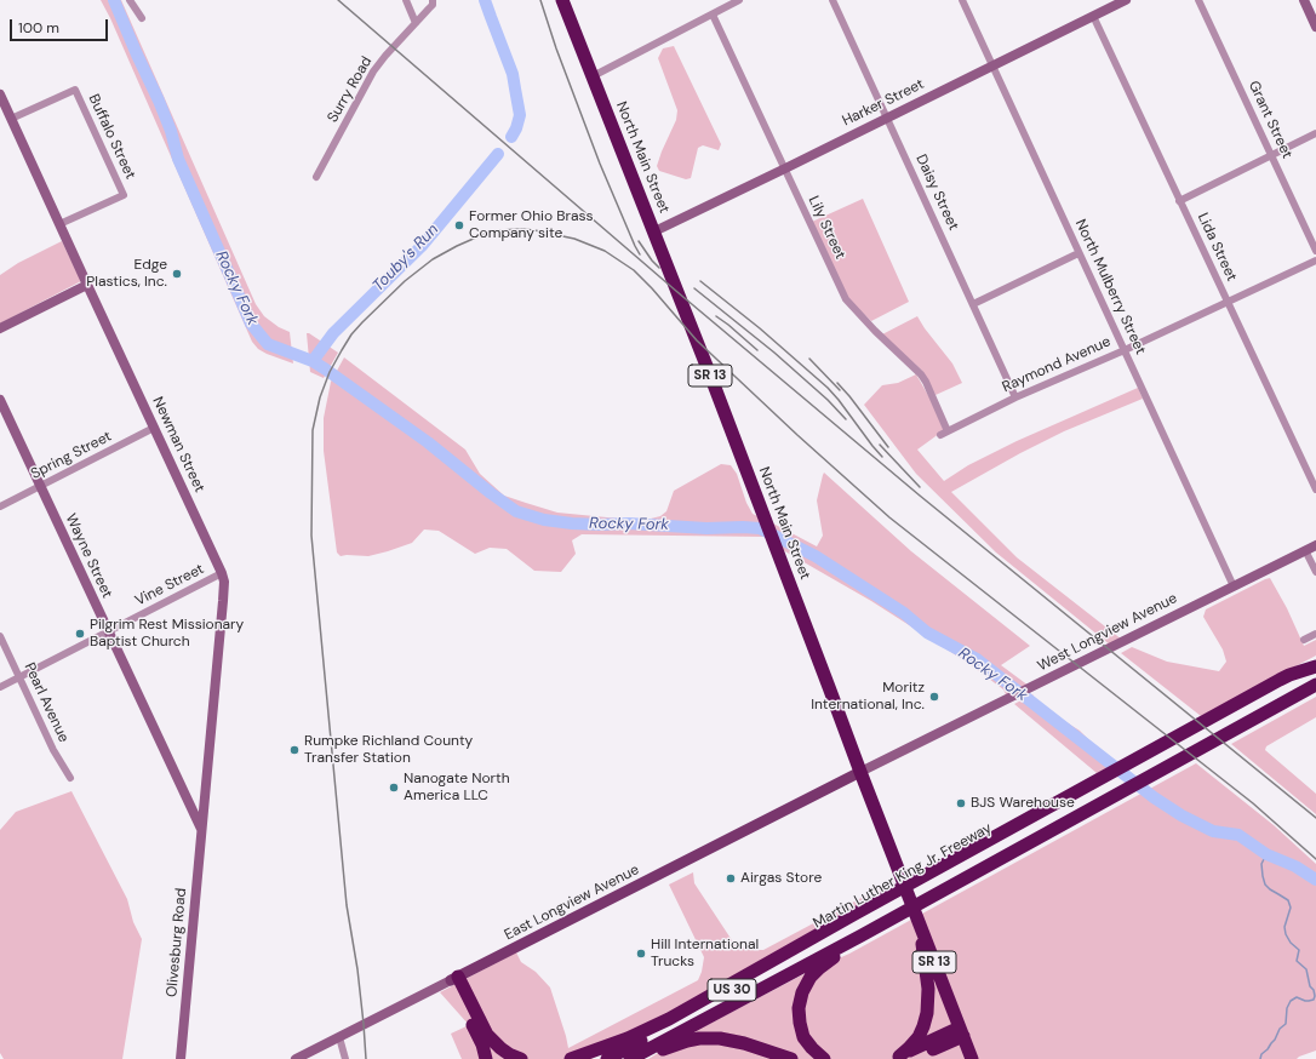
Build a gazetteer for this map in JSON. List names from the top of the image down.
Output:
{
  "streets": {
    "highway": [
      "North Main Street",
      "SR 13",
      "Martin Luther King Jr. Freeway",
      "US 30"
    ],
    "main road": ["East Longview Avenue"],
    "street": [
      "Surry Road",
      "Harker Street",
      "Grant Street",
      "Buffalo Street",
      "Daisy Street",
      "Lily Street",
      "Lida Street",
      "North Mulberry Street",
      "Raymond Avenue",
      "Newman Street",
      "Spring Street",
      "Wayne Street",
      "Vine Street",
      "West Longview Avenue",
      "Pearl Avenue",
      "Olivesburg Road"
    ]
  },
  "crossings": [
    ["Harker Street", "North Main Street"],
    ["Harker Street", "Daisy Street"],
    ["Harker Street", "Lily Street"],
    ["Harker Street", "Lida Street"],
    ["Harker Street", "North Mulberry Street"],
    ["Buffalo Street", "Newman Street"],
    ["North Main Street", "West Longview Avenue"],
    ["North Main Street", "East Longview Avenue"],
    ["Daisy Street", "Raymond Avenue"],
    ["Lily Street", "Raymond Avenue"],
    ["Lida Street", "Raymond Avenue"],
    ["North Mulberry Street", "Raymond Avenue"],
    ["North Mulberry Street", "West Longview Avenue"],
    ["Newman Street", "Spring Street"],
    ["Newman Street", "Wayne Street"],
    ["Newman Street", "Vine Street"],
    ["Newman Street", "Olivesburg Road"],
    ["Spring Street", "Wayne Street"],
    ["Wayne Street", "Vine Street"],
    ["Wayne Street", "Olivesburg Road"],
    ["Vine Street", "Pearl Avenue"],
    ["West Longview Avenue", "East Longview Avenue"]
  ],
  "water": ["Touby's Run", "Rocky Fork"],
  "places": [
    "Former Ohio Brass Company site",
    "Edge Plastics, Inc.",
    "Pilgrim Rest Missionary Baptist Church",
    "Moritz International, Inc.",
    "Rumpke Richland County Transfer Station",
    "Nanogate North America LLC",
    "BJS Warehouse",
    "Airgas Store",
    "Hill International Trucks"
  ],
  "scale_bar": "100 m"
}
